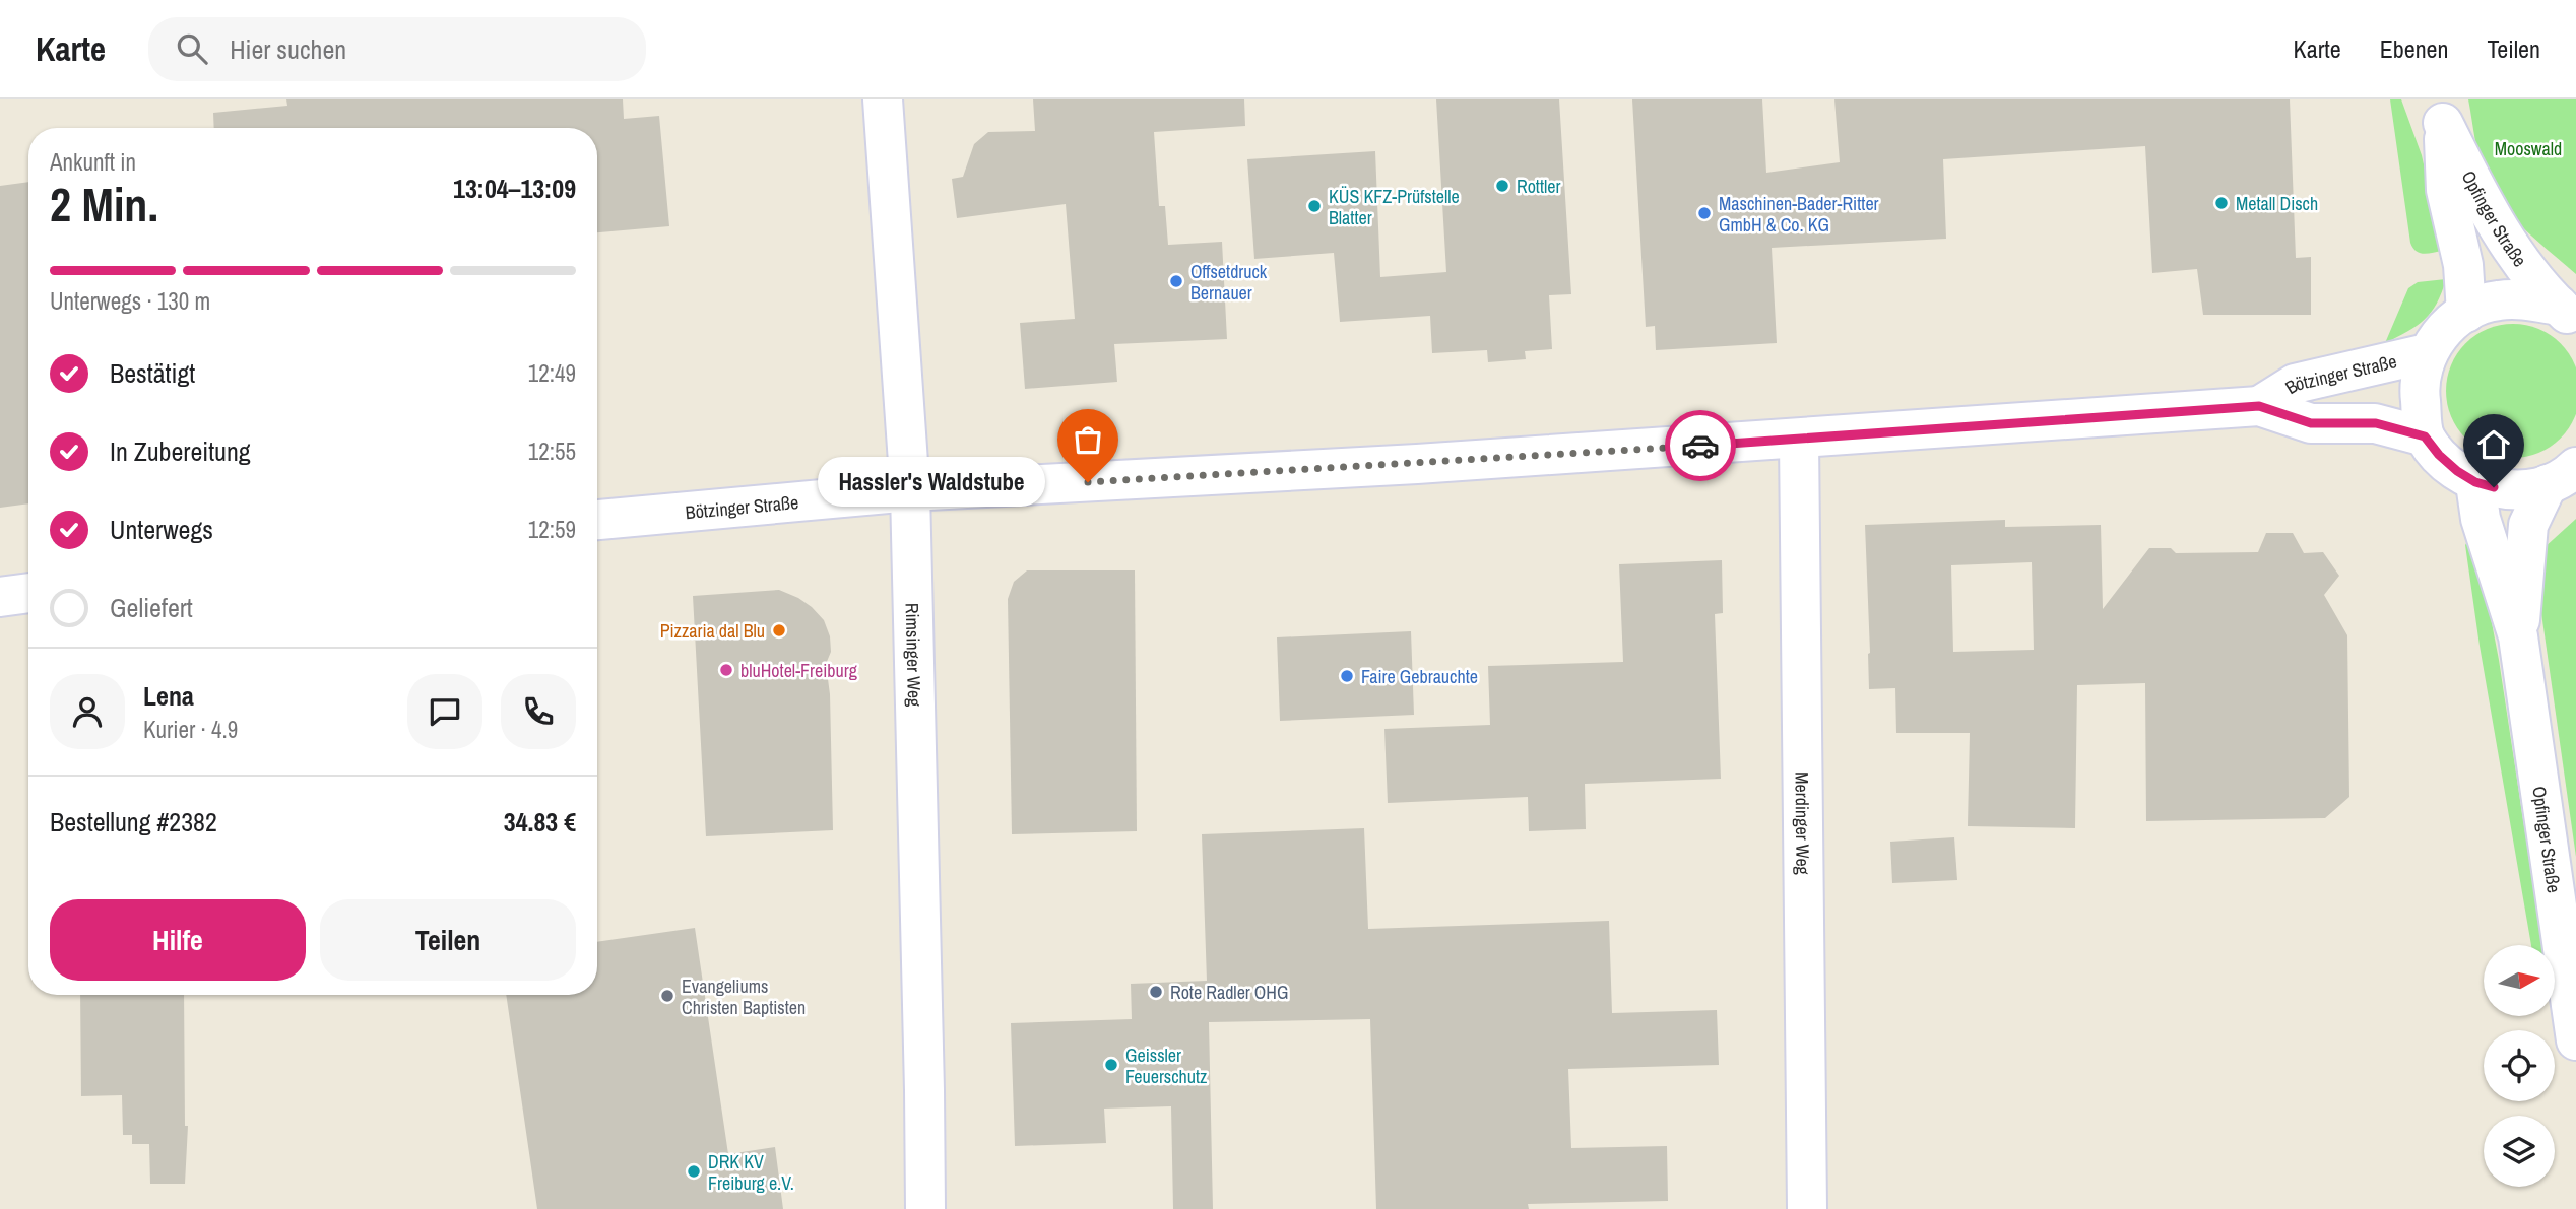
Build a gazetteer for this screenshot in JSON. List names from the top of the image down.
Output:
{
  "streets": {
    "street": [
      "Opfinger Straße",
      "Bötzinger Straße",
      "Rimsinger Weg",
      "Merdinger Weg"
    ]
  },
  "crossings": [
    ["Opfinger Straße", "Bötzinger Straße"],
    ["Bötzinger Straße", "Rimsinger Weg"],
    ["Bötzinger Straße", "Merdinger Weg"]
  ],
  "parks": ["Mooswald"],
  "places": [
    "Rottler",
    "Metall Disch",
    "KÜS KFZ-Prüfstelle Blatter",
    "Maschinen-Bader-Ritter GmbH & Co. KG",
    "Offsetdruck Bernauer",
    "Hassler's Waldstube",
    "Pizzaria dal Blu",
    "bluHotel-Freiburg",
    "Faire Gebrauchte",
    "Rote Radler OHG",
    "Evangeliums Christen Baptisten",
    "Geissler Feuerschutz",
    "DRK KV Freiburg e.V."
  ],
  "north": "right",
  "page": {
    "header": "Karte",
    "search": "Hier suchen",
    "nav": ["Karte", "Ebenen", "Teilen"],
    "heading": ["2 Min.", "Ankunft in", "13:04–13:09"],
    "panel": [
      "Lena",
      "Kurier · 4.9",
      "Bestellung #2382",
      "34.83 €"
    ],
    "bar": "Unterwegs · 130 m",
    "list": [
      ["Bestätigt", "12:49"],
      ["In Zubereitung", "12:55"],
      ["Unterwegs", "12:59"],
      "Geliefert"
    ],
    "bubble": "Hassler's Waldstube",
    "buttons": ["Hilfe", "Teilen"]
  }
}
